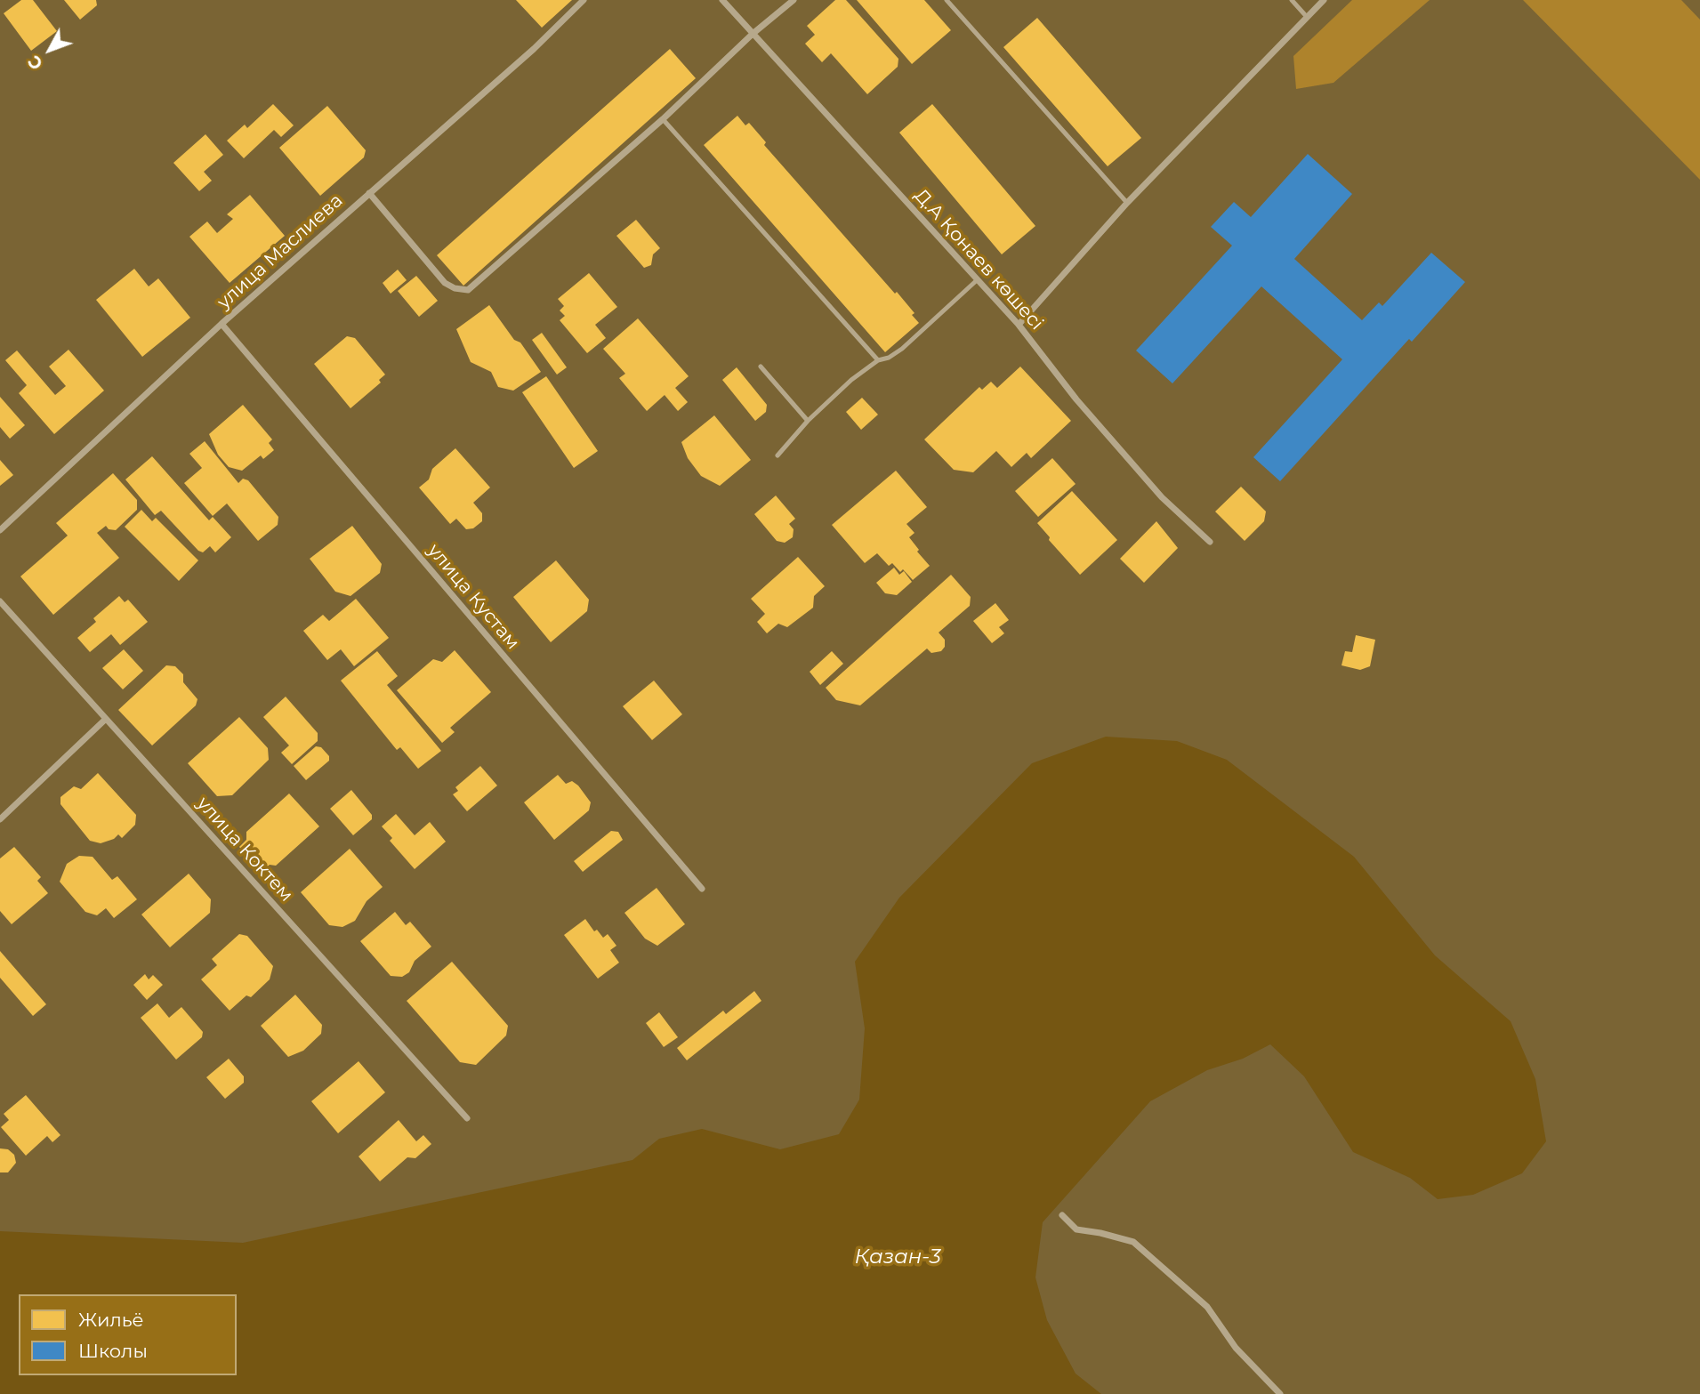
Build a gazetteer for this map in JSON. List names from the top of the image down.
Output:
{
  "streets": {
    "street": [
      "улица Маслиева",
      "Д.А Қонаев көшесі",
      "улица Кустам",
      "улица Коктем"
    ]
  },
  "crossings": [
    ["улица Маслиева", "улица Кустам"]
  ],
  "water": ["Қазан-3"],
  "legend": ["Жильё", "Школы"],
  "north": "bottom left"
}
